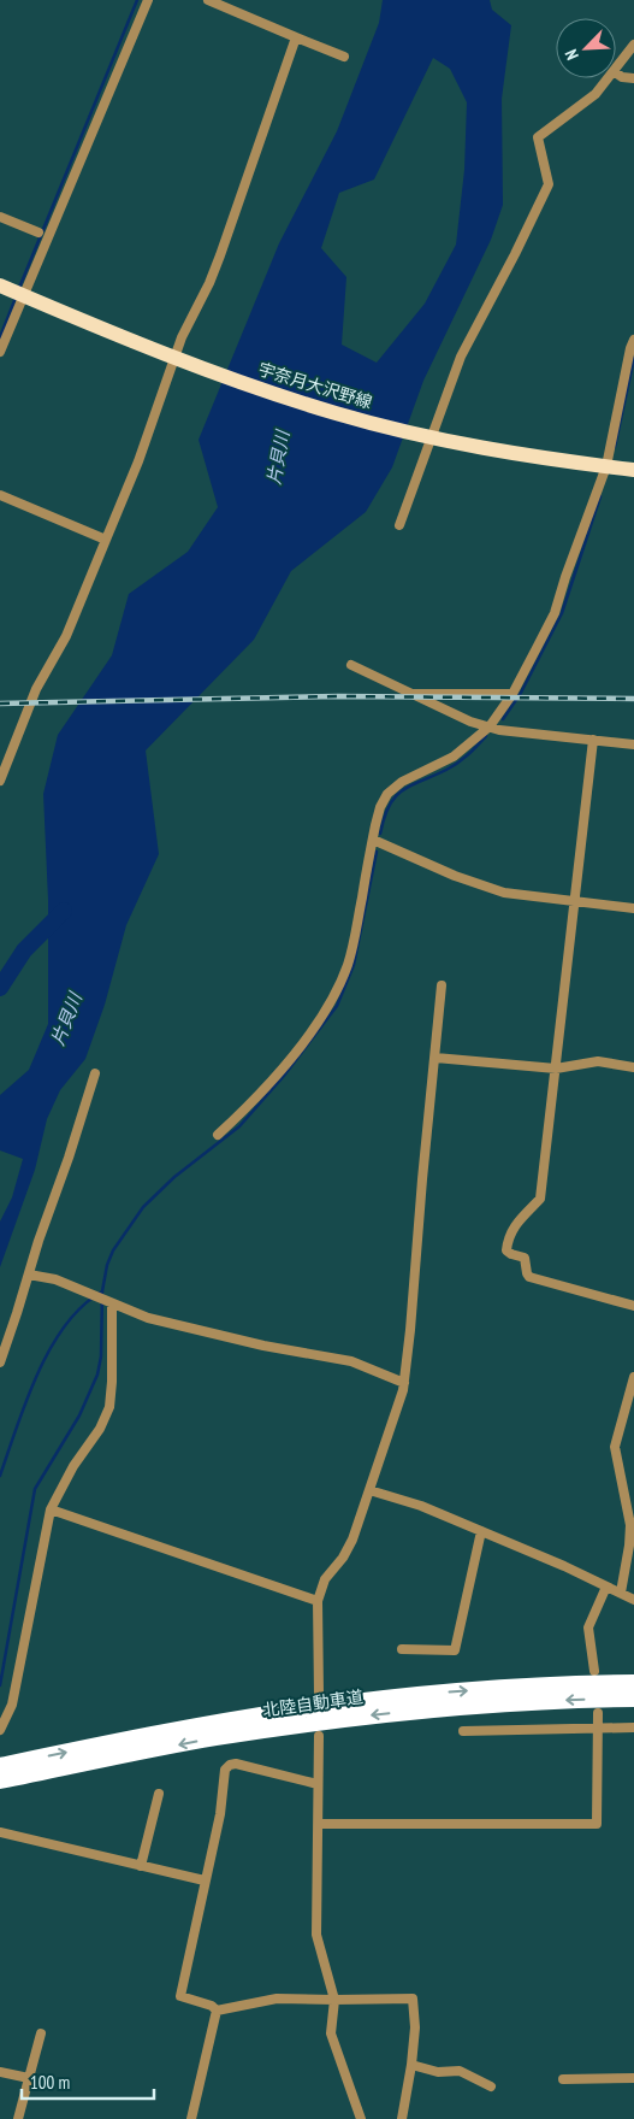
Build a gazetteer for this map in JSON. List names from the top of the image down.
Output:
{
  "streets": {
    "highway": ["北陸自動車道"],
    "main road": ["宇奈月大沢野線"]
  },
  "water": ["片貝川"],
  "scale_bar": "100 m",
  "north": "bottom left"
}
